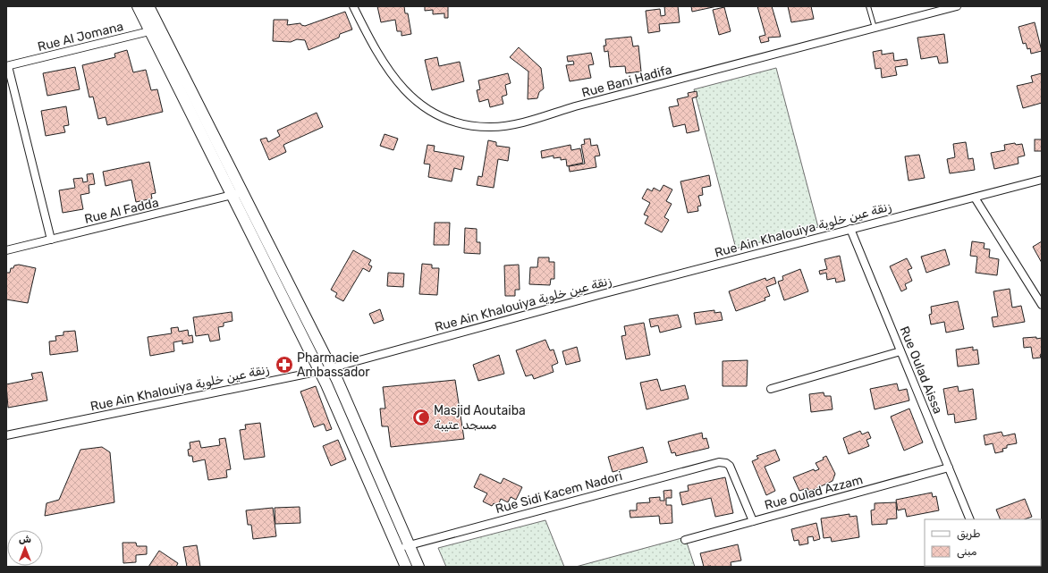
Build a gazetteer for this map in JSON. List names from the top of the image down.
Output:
{
  "streets": {
    "street": [
      "Rue Al Jomana",
      "Rue Bani Hadifa",
      "Rue Al Fadda",
      "Rue Ain Khalouiya زنقة عين خلوية",
      "Rue Oulad Aissa",
      "Rue Sidi Kacem Nadori",
      "Rue Oulad Azzam"
    ]
  },
  "crossings": [
    ["Rue Ain Khalouiya زنقة عين خلوية", "Rue Oulad Aissa"],
    ["Rue Oulad Aissa", "Rue Oulad Azzam"],
    ["Rue Sidi Kacem Nadori", "Rue Oulad Azzam"]
  ],
  "places": {
    "pharmacy": ["Pharmacie Ambassador"],
    "mosque": ["Masjid Aoutaiba مسجد عتيبة"]
  },
  "legend": ["طريق", "مبنى"],
  "north": "top"
}
